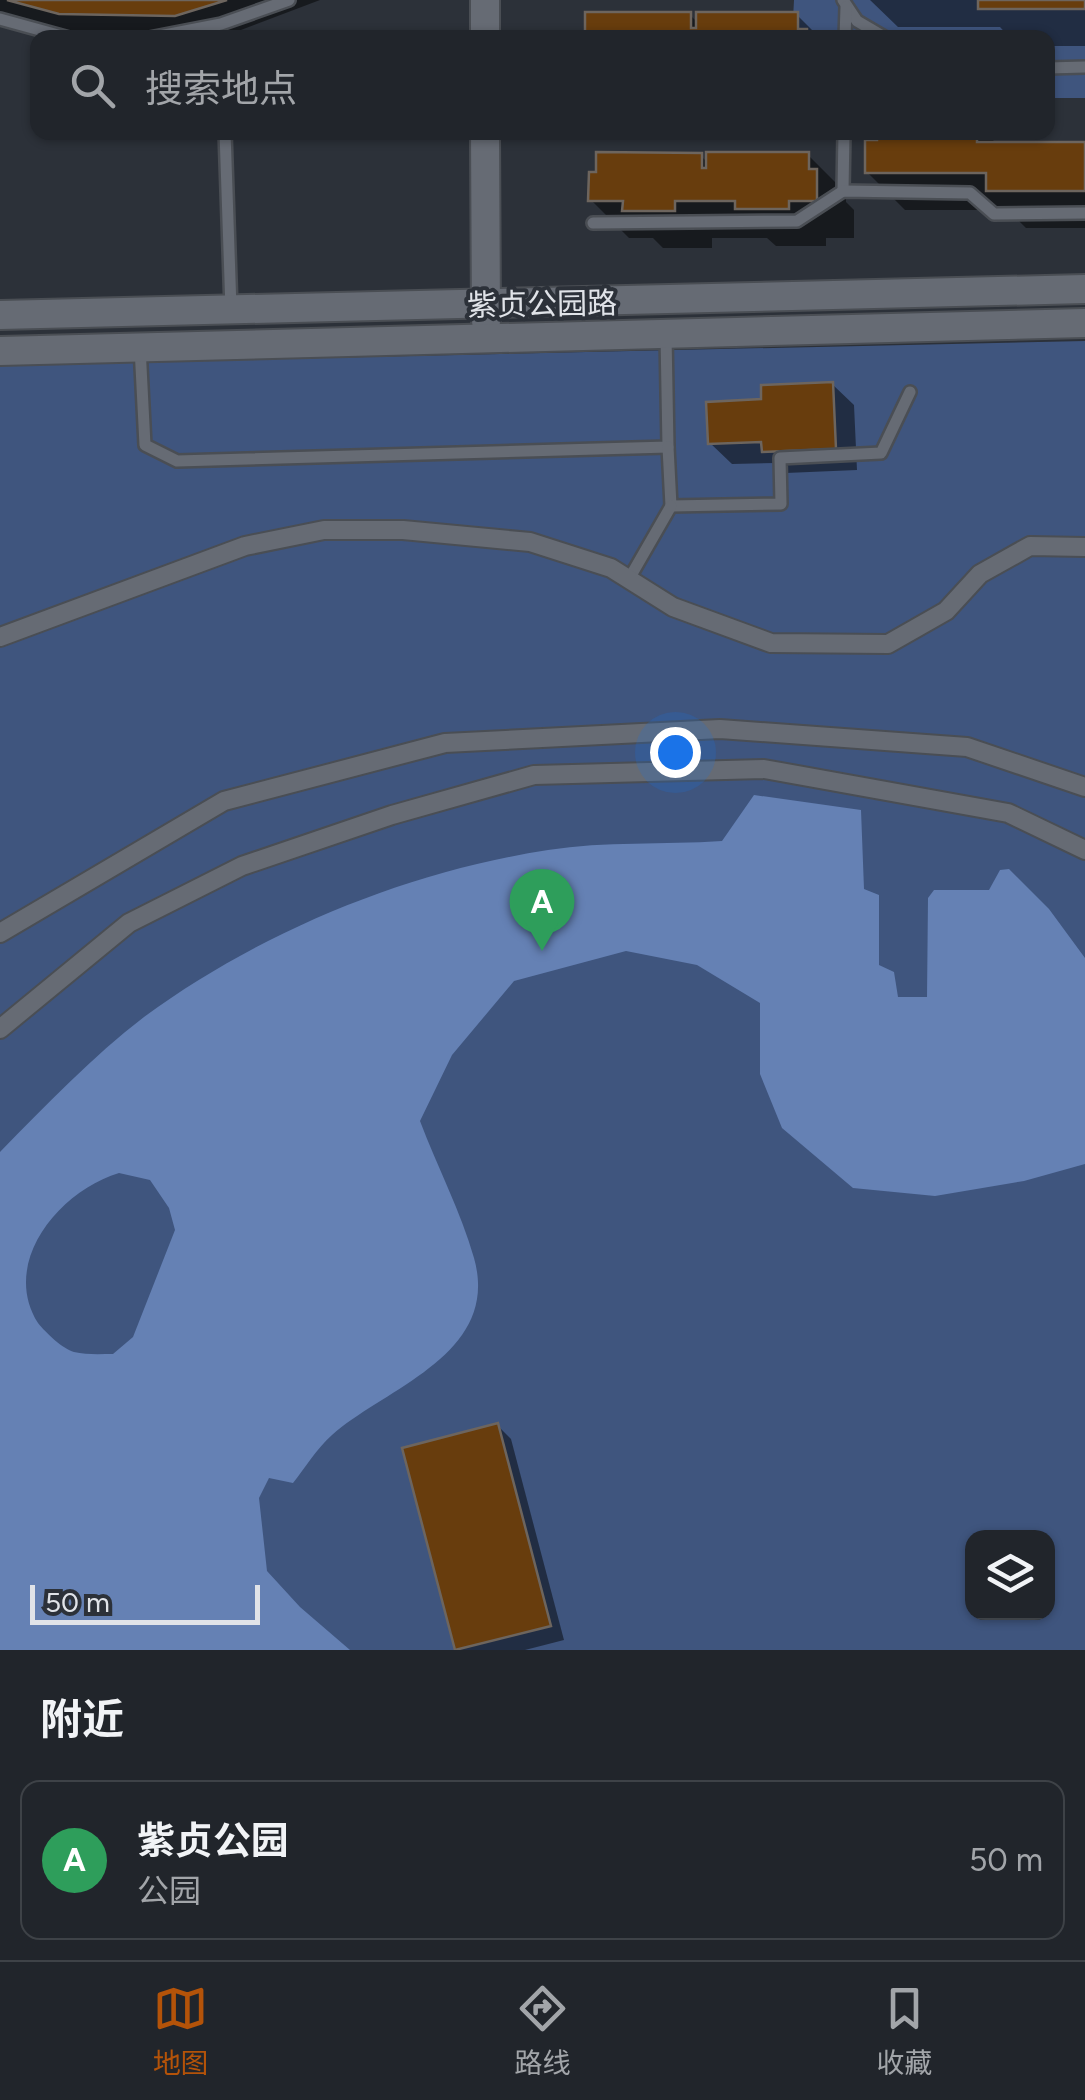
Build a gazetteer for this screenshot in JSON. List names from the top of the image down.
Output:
{
  "streets": {
    "street": ["紫贞公园路"]
  },
  "scale_bar": "50 m",
  "page": {
    "search": "搜索地点",
    "pins": "A",
    "scale": "50 m",
    "heading": "附近",
    "list": [
      {
        "mark": "A",
        "name": "紫贞公园",
        "note": "公园",
        "value": "50 m"
      }
    ],
    "nav": ["地图", "路线", "收藏"]
  }
}
